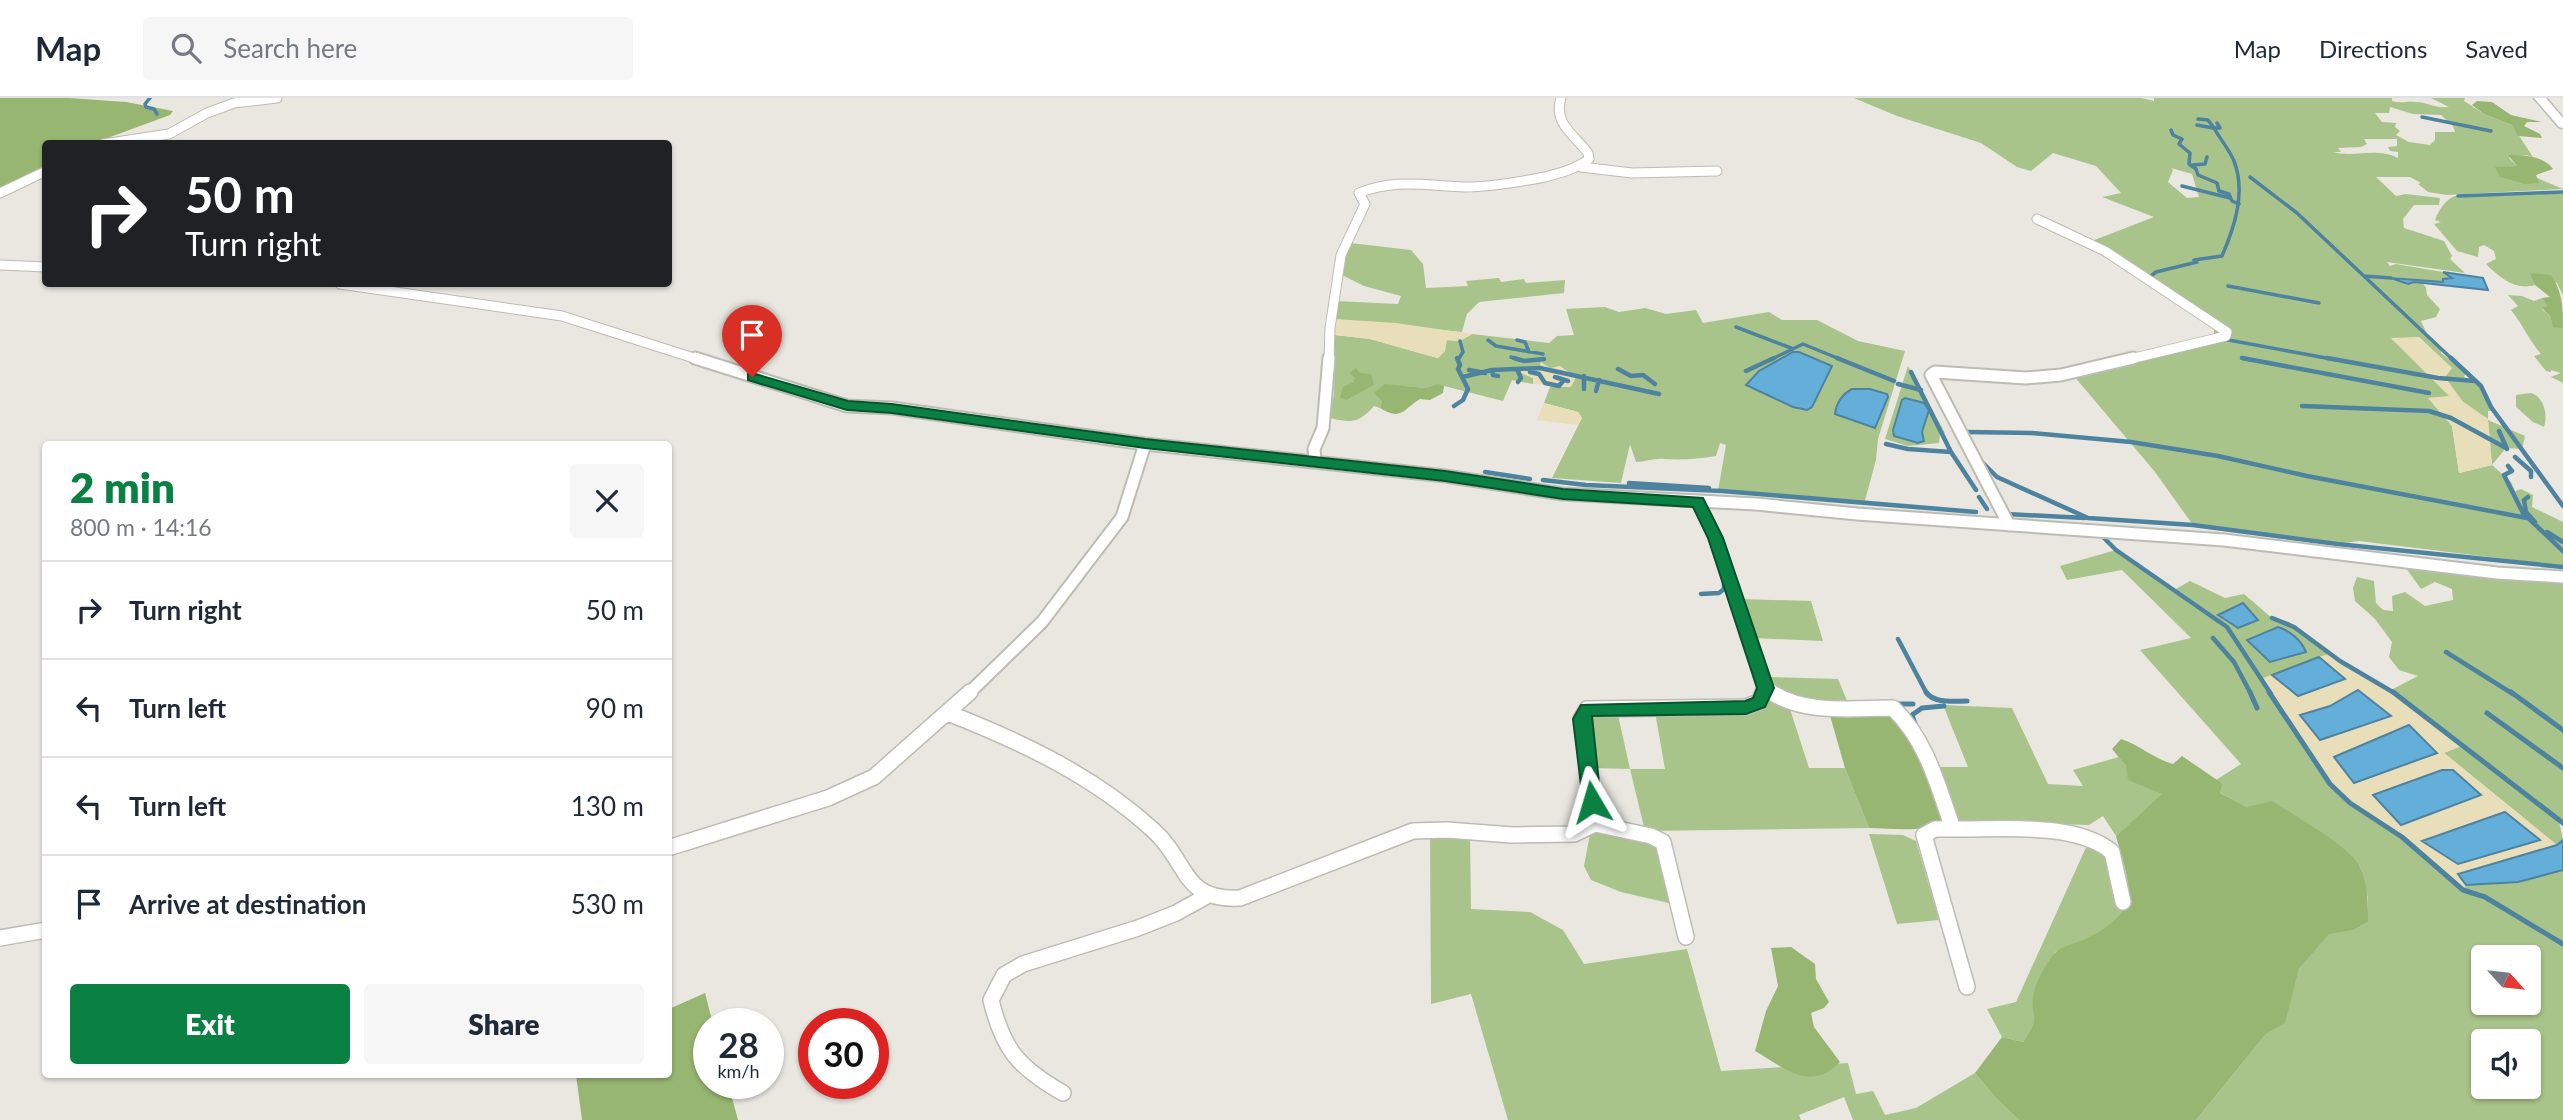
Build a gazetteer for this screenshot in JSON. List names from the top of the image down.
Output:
{
  "north": "bottom right",
  "page": {
    "header": "Map",
    "search": "Search here",
    "nav": ["Map", "Directions", "Saved"],
    "turn": ["50 m", "Turn right"],
    "heading": ["2 min", "800 m · 14:16"],
    "list": [
      {
        "name": "Turn right",
        "value": "50 m"
      },
      {
        "name": "Turn left",
        "value": "90 m"
      },
      {
        "name": "Turn left",
        "value": "130 m"
      },
      {
        "name": "Arrive at destination",
        "value": "530 m"
      }
    ],
    "buttons": ["Exit", "Share"],
    "speed": "28 km/h",
    "limit": "30"
  }
}
